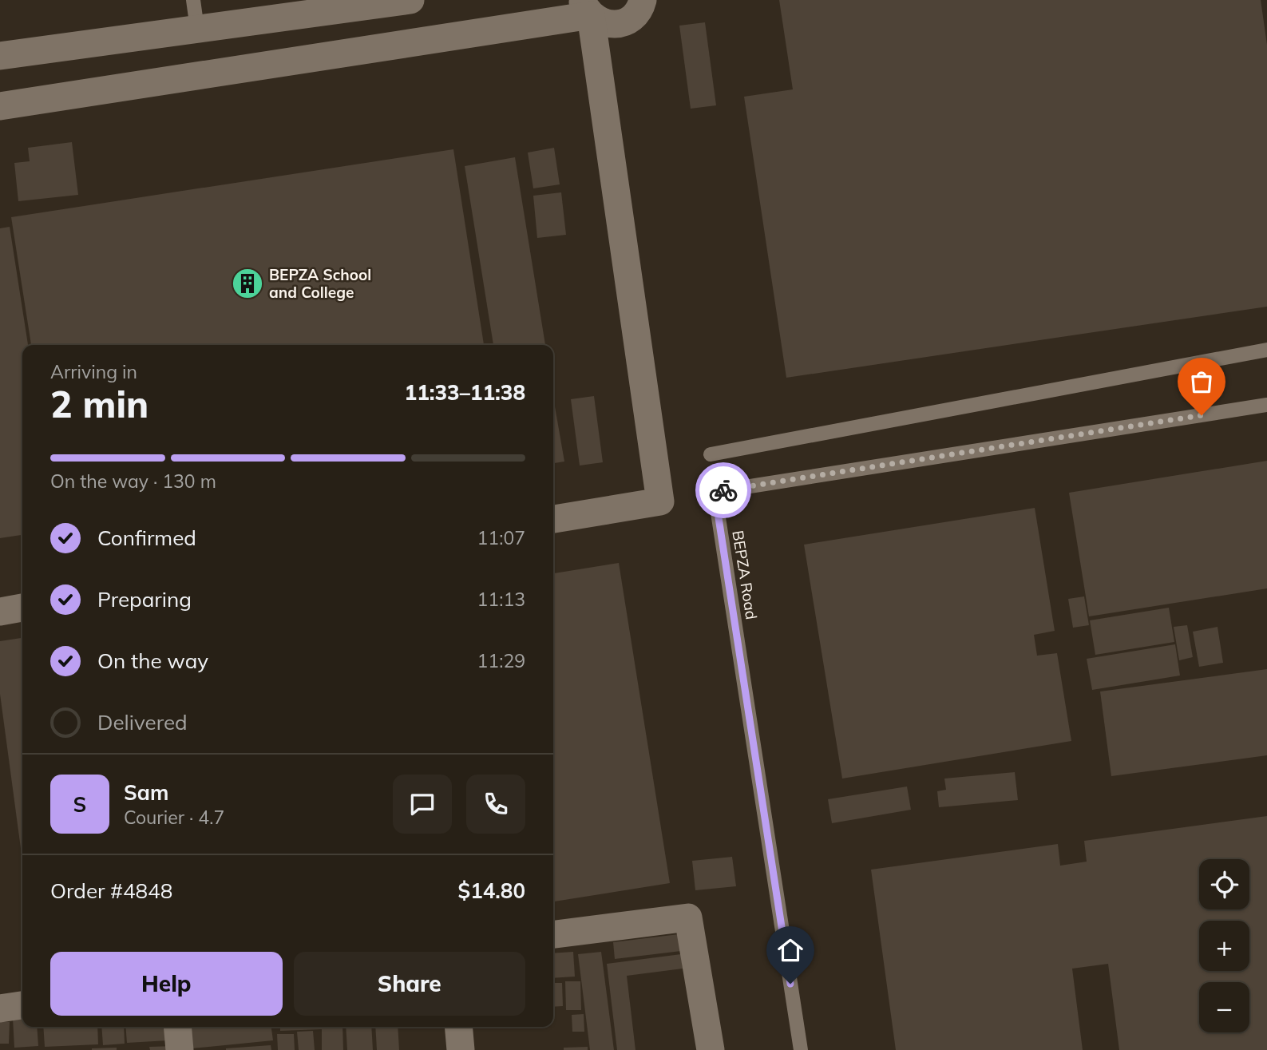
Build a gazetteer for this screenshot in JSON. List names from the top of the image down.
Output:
{
  "streets": {
    "lane": ["BEPZA Road"]
  },
  "places": {
    "building": ["BEPZA School and College"]
  },
  "page": {
    "heading": ["2 min", "Arriving in", "11:33–11:38"],
    "panel": [
      "Sam",
      "Courier · 4.7",
      "Order #4848",
      "$14.80"
    ],
    "bar": "On the way · 130 m",
    "list": [
      ["Confirmed", "11:07"],
      ["Preparing", "11:13"],
      ["On the way", "11:29"],
      "Delivered"
    ],
    "round": "S",
    "map_buttons": ["+", "−"],
    "buttons": ["Help", "Share"]
  }
}
